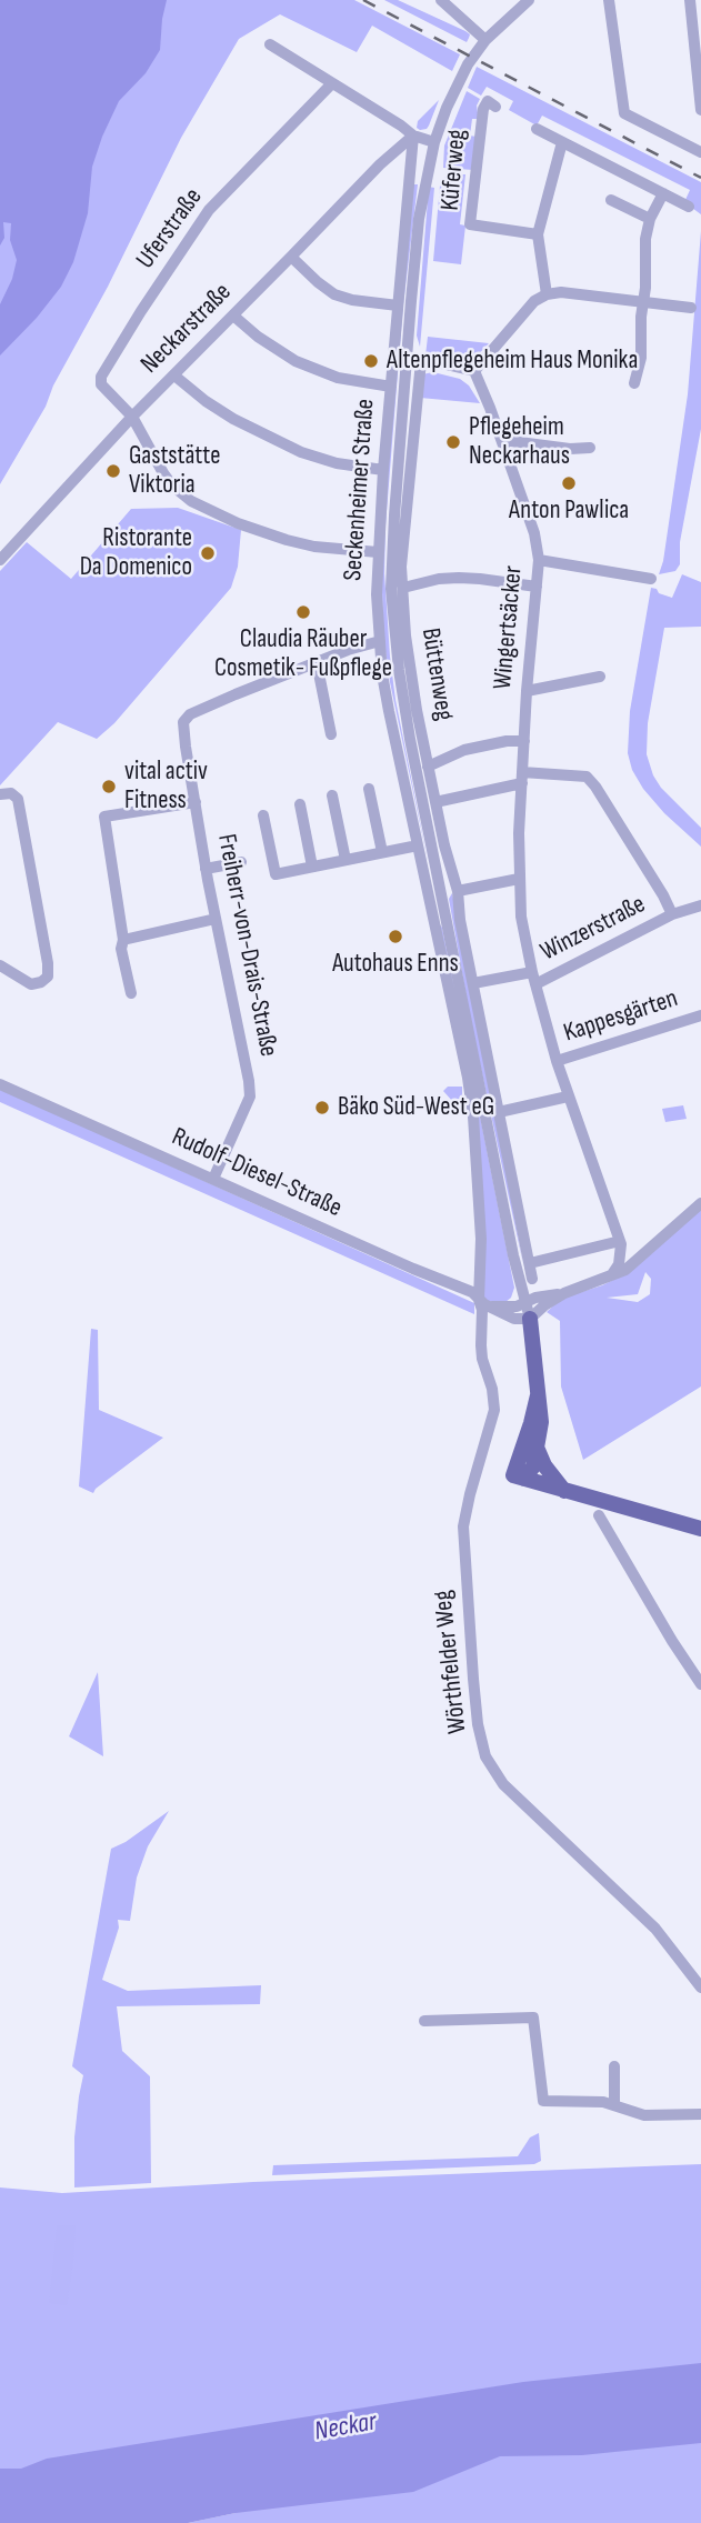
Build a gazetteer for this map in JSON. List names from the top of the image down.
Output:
{
  "streets": {
    "street": [
      "Küferweg",
      "Uferstraße",
      "Neckarstraße",
      "Seckenheimer Straße",
      "Wingertsäcker",
      "Büttenweg",
      "Winzerstraße",
      "Freiherr-von-Drais-Straße",
      "Kappesgärten",
      "Rudolf-Diesel-Straße",
      "Wörthfelder Weg"
    ]
  },
  "crossings": [
    ["Uferstraße", "Neckarstraße"],
    ["Neckarstraße", "Seckenheimer Straße"],
    ["Seckenheimer Straße", "Freiherr-von-Drais-Straße"],
    ["Seckenheimer Straße", "Rudolf-Diesel-Straße"],
    ["Seckenheimer Straße", "Wörthfelder Weg"],
    ["Wingertsäcker", "Büttenweg"],
    ["Wingertsäcker", "Winzerstraße"],
    ["Wingertsäcker", "Kappesgärten"],
    ["Freiherr-von-Drais-Straße", "Rudolf-Diesel-Straße"],
    ["Rudolf-Diesel-Straße", "Wörthfelder Weg"]
  ],
  "water": ["Neckar"],
  "places": [
    "Altenpflegeheim Haus Monika",
    "Pflegeheim Neckarhaus",
    "Gaststätte Viktoria",
    "Anton Pawlica",
    "Ristorante Da Domenico",
    "Claudia Räuber Cosmetik- Fußpflege",
    "vital activ Fitness",
    "Autohaus Enns",
    "Bäko Süd-West eG"
  ]
}
